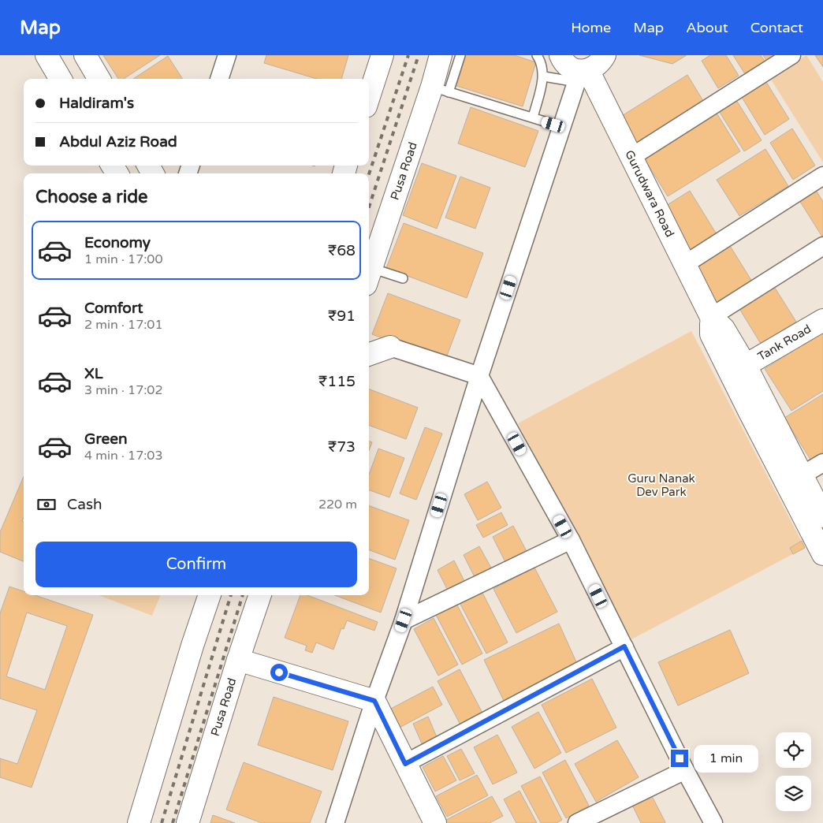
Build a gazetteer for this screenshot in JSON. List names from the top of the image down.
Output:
{
  "streets": {
    "street": ["Pusa Road", "Gurudwara Road", "Tank Road"]
  },
  "crossings": [
    ["Gurudwara Road", "Tank Road"]
  ],
  "parks": ["Guru Nanak Dev Park"],
  "page": {
    "header": "Map",
    "nav": [
      "Home",
      "Map",
      "About",
      "Contact"
    ],
    "banner": ["Haldiram's", "Abdul Aziz Road"],
    "heading": "Choose a ride",
    "list": [
      {
        "name": "Economy",
        "note": "1 min · 17:00",
        "value": "₹68"
      },
      {
        "name": "Comfort",
        "note": "2 min · 17:01",
        "value": "₹91"
      },
      {
        "name": "XL",
        "note": "3 min · 17:02",
        "value": "₹115"
      },
      {
        "name": "Green",
        "note": "4 min · 17:03",
        "value": "₹73"
      }
    ],
    "pay": ["Cash", "220 m"],
    "buttons": "Confirm",
    "bubble": "1 min"
  }
}
